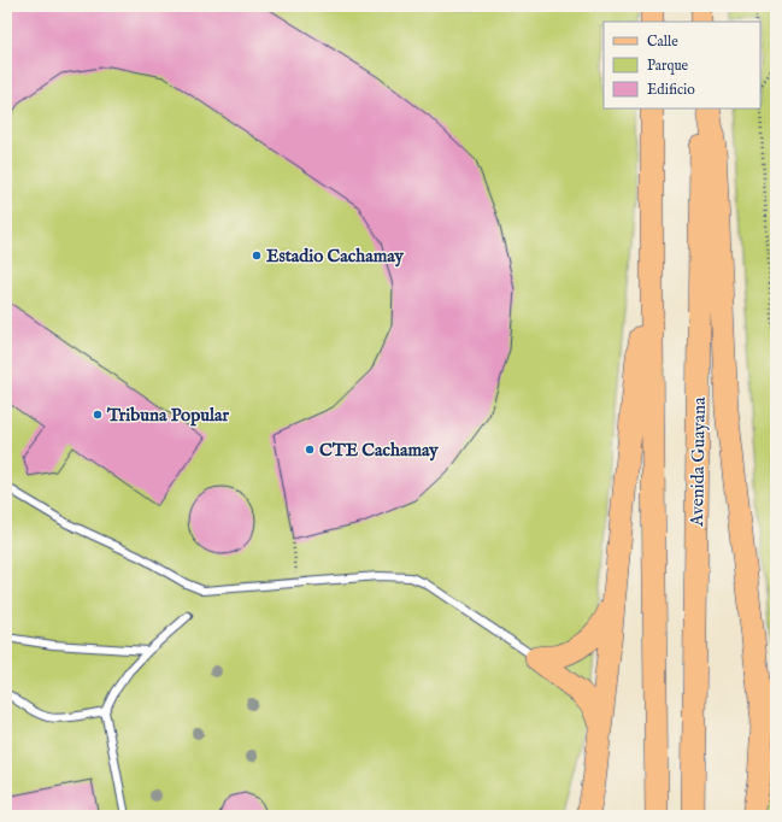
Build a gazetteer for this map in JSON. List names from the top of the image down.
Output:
{
  "streets": {
    "main road": ["Avenida Guayana"]
  },
  "places": ["Estadio Cachamay", "Tribuna Popular", "CTE Cachamay"],
  "legend": ["Calle", "Parque", "Edificio"]
}
